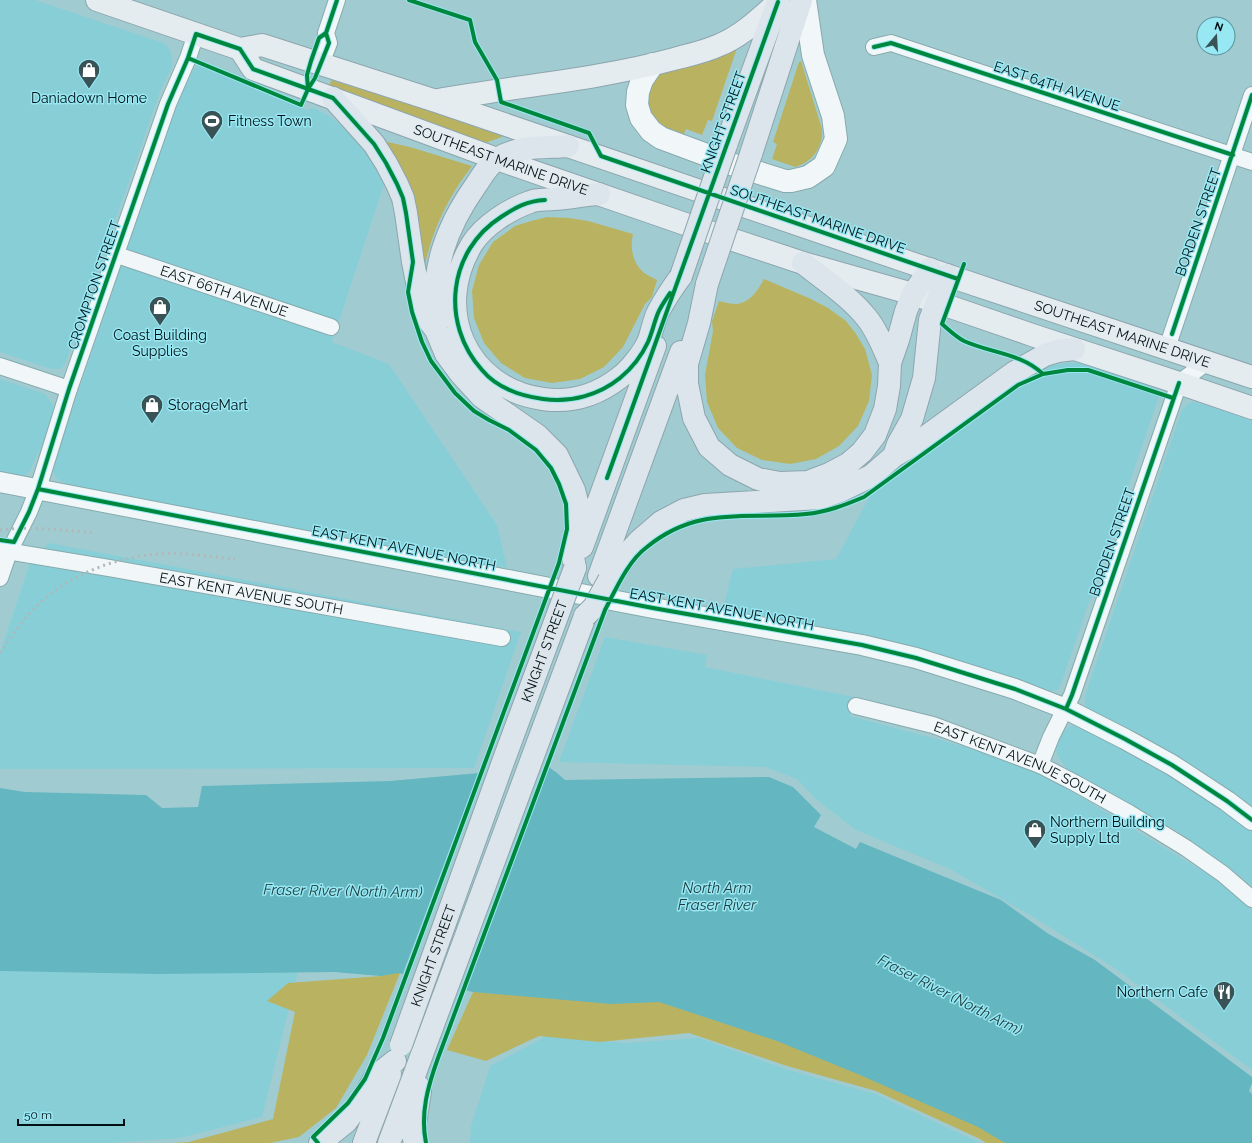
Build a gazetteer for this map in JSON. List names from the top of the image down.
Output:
{
  "streets": {
    "highway": ["KNIGHT STREET"],
    "main road": ["SOUTHEAST MARINE DRIVE"],
    "street": [
      "EAST 64TH AVENUE",
      "BORDEN STREET",
      "CROMPTON STREET",
      "EAST 66TH AVENUE",
      "EAST KENT AVENUE NORTH",
      "EAST KENT AVENUE SOUTH"
    ]
  },
  "crossings": [
    ["EAST 64TH AVENUE", "BORDEN STREET"],
    ["SOUTHEAST MARINE DRIVE", "BORDEN STREET"],
    ["SOUTHEAST MARINE DRIVE", "CROMPTON STREET"],
    ["BORDEN STREET", "EAST KENT AVENUE NORTH"],
    ["BORDEN STREET", "EAST KENT AVENUE SOUTH"],
    ["CROMPTON STREET", "EAST 66TH AVENUE"],
    ["CROMPTON STREET", "EAST KENT AVENUE NORTH"],
    ["CROMPTON STREET", "EAST KENT AVENUE SOUTH"]
  ],
  "water": ["North Arm Fraser River", "Fraser River (North Arm)"],
  "places": {
    "shop": [
      "Daniadown Home",
      "Coast Building Supplies",
      "StorageMart",
      "Northern Building Supply Ltd"
    ],
    "sports": ["Fitness Town"],
    "restaurant": ["Northern Cafe"]
  },
  "scale_bar": "50 m",
  "north": "top"
}
